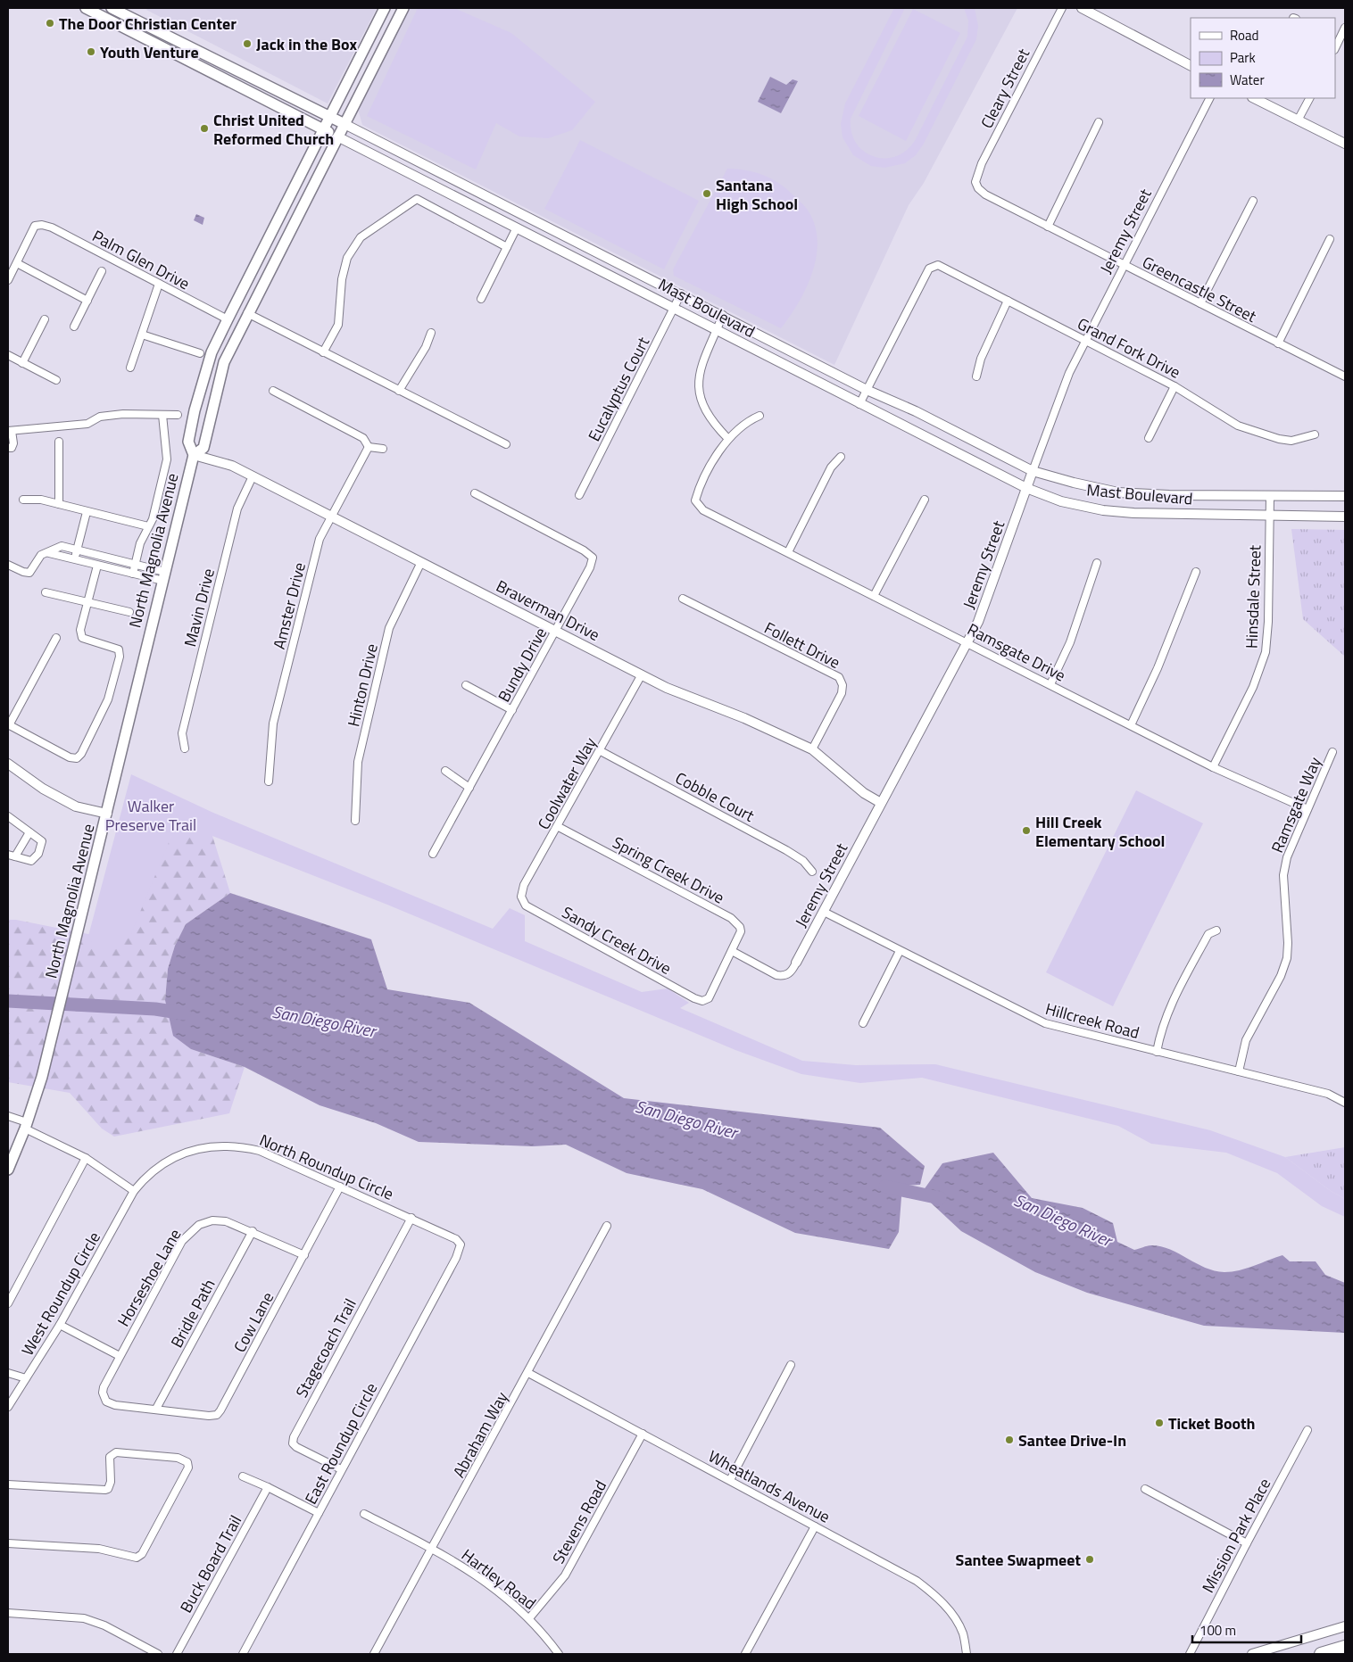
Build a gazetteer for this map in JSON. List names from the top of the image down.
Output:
{
  "streets": {
    "main road": ["Mast Boulevard", "North Magnolia Avenue"],
    "street": [
      "Cleary Street",
      "Jeremy Street",
      "Palm Glen Drive",
      "Greencastle Street",
      "Grand Fork Drive",
      "Eucalyptus Court",
      "Hinsdale Street",
      "Amster Drive",
      "Mavin Drive",
      "Braverman Drive",
      "Follett Drive",
      "Ramsgate Drive",
      "Bundy Drive",
      "Hinton Drive",
      "Coolwater Way",
      "Cobble Court",
      "Ramsgate Way",
      "Spring Creek Drive",
      "Sandy Creek Drive",
      "Hillcreek Road",
      "North Roundup Circle",
      "Horseshoe Lane",
      "West Roundup Circle",
      "Bridle Path",
      "Cow Lane",
      "Stagecoach Trail",
      "Abraham Way",
      "East Roundup Circle",
      "Wheatlands Avenue",
      "Stevens Road",
      "Mission Park Place",
      "Buck Board Trail",
      "Hartley Road"
    ]
  },
  "crossings": [
    ["Cleary Street", "Greencastle Street"],
    ["Jeremy Street", "Greencastle Street"],
    ["Jeremy Street", "Mast Boulevard"],
    ["Jeremy Street", "Grand Fork Drive"],
    ["Jeremy Street", "Braverman Drive"],
    ["Jeremy Street", "Ramsgate Drive"],
    ["Jeremy Street", "Spring Creek Drive"],
    ["Jeremy Street", "Sandy Creek Drive"],
    ["Jeremy Street", "Hillcreek Road"],
    ["Palm Glen Drive", "North Magnolia Avenue"],
    ["Mast Boulevard", "Grand Fork Drive"],
    ["Mast Boulevard", "Eucalyptus Court"],
    ["Mast Boulevard", "North Magnolia Avenue"],
    ["Mast Boulevard", "Hinsdale Street"],
    ["North Magnolia Avenue", "Braverman Drive"],
    ["Hinsdale Street", "Ramsgate Drive"],
    ["Amster Drive", "Braverman Drive"],
    ["Mavin Drive", "Braverman Drive"],
    ["Braverman Drive", "Follett Drive"],
    ["Braverman Drive", "Bundy Drive"],
    ["Braverman Drive", "Hinton Drive"],
    ["Braverman Drive", "Coolwater Way"],
    ["Ramsgate Drive", "Ramsgate Way"],
    ["Coolwater Way", "Cobble Court"],
    ["Coolwater Way", "Spring Creek Drive"],
    ["Coolwater Way", "Sandy Creek Drive"],
    ["Ramsgate Way", "Hillcreek Road"],
    ["Spring Creek Drive", "Sandy Creek Drive"],
    ["North Roundup Circle", "West Roundup Circle"],
    ["North Roundup Circle", "Cow Lane"],
    ["North Roundup Circle", "Stagecoach Trail"],
    ["North Roundup Circle", "East Roundup Circle"],
    ["Horseshoe Lane", "Bridle Path"],
    ["Horseshoe Lane", "Cow Lane"],
    ["Bridle Path", "Cow Lane"],
    ["Stagecoach Trail", "East Roundup Circle"],
    ["Abraham Way", "Wheatlands Avenue"],
    ["Abraham Way", "Hartley Road"],
    ["Wheatlands Avenue", "Stevens Road"],
    ["Stevens Road", "Hartley Road"]
  ],
  "water": ["San Diego River"],
  "parks": ["Walker Preserve Trail"],
  "places": [
    "The Door Christian Center",
    "Jack in the Box",
    "Youth Venture",
    "Christ United Reformed Church",
    "Santana High School",
    "Hill Creek Elementary School",
    "Ticket Booth",
    "Santee Drive-In",
    "Santee Swapmeet"
  ],
  "legend": ["Road", "Park", "Water"],
  "scale_bar": "100 m"
}
